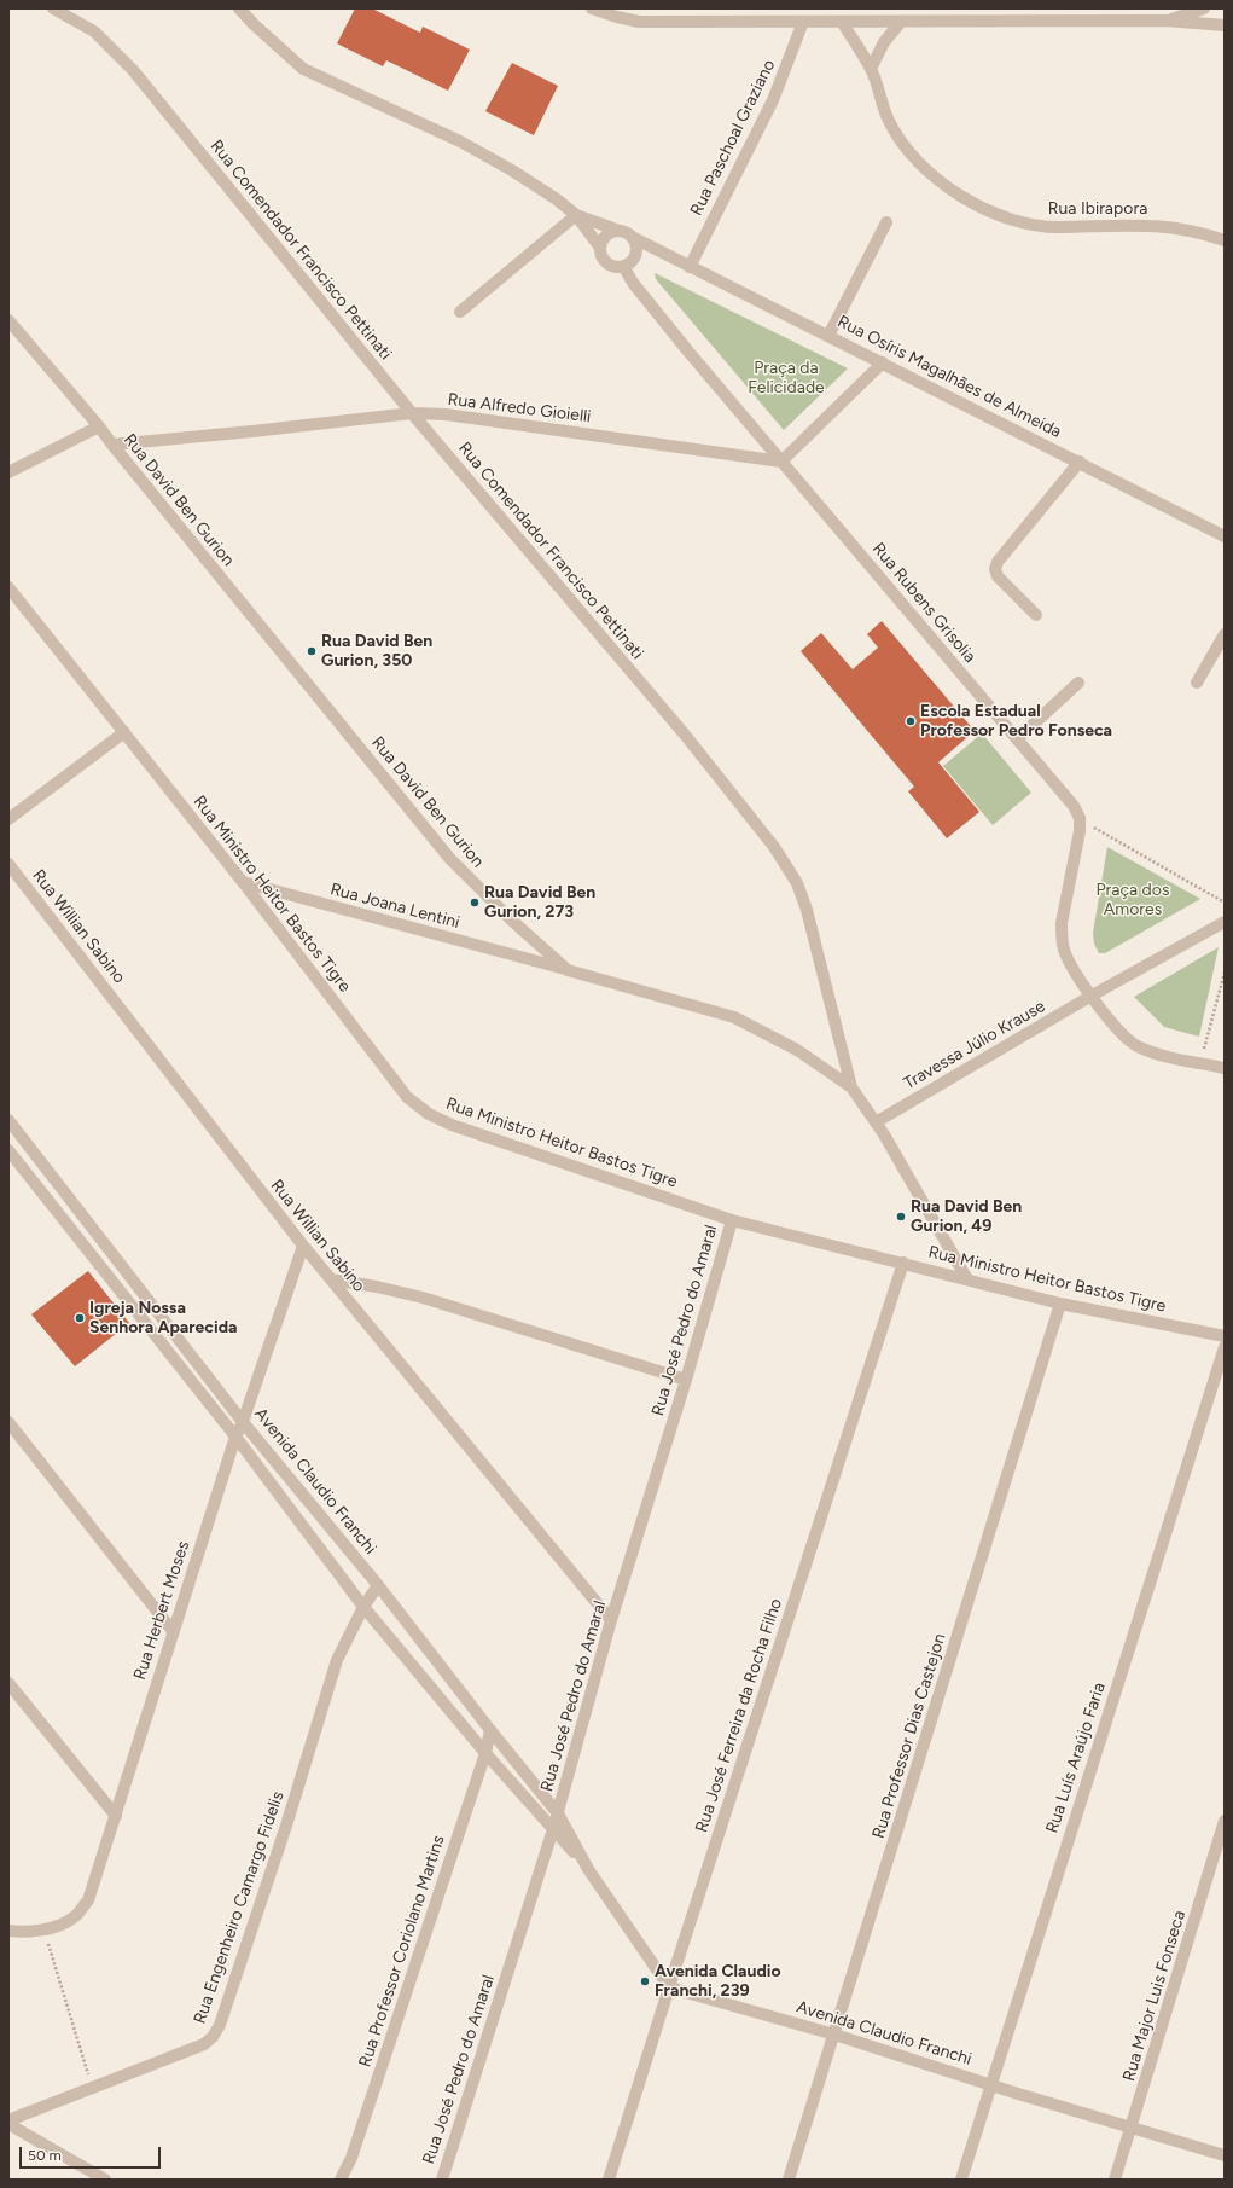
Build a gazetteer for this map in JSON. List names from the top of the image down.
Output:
{
  "streets": {
    "street": [
      "Rua Paschoal Graziano",
      "Rua Ibirapora",
      "Rua Comendador Francisco Pettinati",
      "Rua Osíris Magalhães de Almeida",
      "Rua Alfredo Gioielli",
      "Rua David Ben Gurion",
      "Rua Rubens Grisolia",
      "Rua Ministro Heitor Bastos Tigre",
      "Rua Joana Lentini",
      "Rua Willian Sabino",
      "Travessa Júlio Krause",
      "Rua José Pedro do Amaral",
      "Avenida Claudio Franchi",
      "Rua Herbert Moses",
      "Rua José Ferreira da Rocha Filho",
      "Rua Professor Dias Castejon",
      "Rua Luís Araújo Faria",
      "Rua Engenheiro Camargo Fidelis",
      "Rua Professor Coriolano Martins",
      "Rua Major Luis Fonseca"
    ]
  },
  "crossings": [
    ["Rua Paschoal Graziano", "Rua Osíris Magalhães de Almeida"],
    ["Rua Comendador Francisco Pettinati", "Rua Alfredo Gioielli"],
    ["Rua Comendador Francisco Pettinati", "Rua David Ben Gurion"],
    ["Rua Osíris Magalhães de Almeida", "Rua Rubens Grisolia"],
    ["Rua Alfredo Gioielli", "Rua David Ben Gurion"],
    ["Rua Alfredo Gioielli", "Rua Rubens Grisolia"],
    ["Rua David Ben Gurion", "Rua Ministro Heitor Bastos Tigre"],
    ["Rua David Ben Gurion", "Rua Joana Lentini"],
    ["Rua David Ben Gurion", "Travessa Júlio Krause"],
    ["Rua Ministro Heitor Bastos Tigre", "Rua Joana Lentini"],
    ["Rua Ministro Heitor Bastos Tigre", "Rua José Pedro do Amaral"],
    ["Rua Ministro Heitor Bastos Tigre", "Rua José Ferreira da Rocha Filho"],
    ["Rua Ministro Heitor Bastos Tigre", "Rua Professor Dias Castejon"],
    ["Rua Willian Sabino", "Rua José Pedro do Amaral"],
    ["Rua Willian Sabino", "Rua Herbert Moses"],
    ["Rua José Pedro do Amaral", "Avenida Claudio Franchi"],
    ["Avenida Claudio Franchi", "Rua Herbert Moses"],
    ["Avenida Claudio Franchi", "Rua José Ferreira da Rocha Filho"],
    ["Avenida Claudio Franchi", "Rua Professor Dias Castejon"],
    ["Avenida Claudio Franchi", "Rua Luís Araújo Faria"],
    ["Avenida Claudio Franchi", "Rua Engenheiro Camargo Fidelis"],
    ["Avenida Claudio Franchi", "Rua Professor Coriolano Martins"],
    ["Avenida Claudio Franchi", "Rua Major Luis Fonseca"]
  ],
  "parks": ["Praça da Felicidade", "Praça dos Amores"],
  "places": [
    "Rua David Ben Gurion, 350",
    "Escola Estadual Professor Pedro Fonseca",
    "Rua David Ben Gurion, 273",
    "Rua David Ben Gurion, 49",
    "Igreja Nossa Senhora Aparecida",
    "Avenida Claudio Franchi, 239"
  ],
  "scale_bar": "50 m"
}
